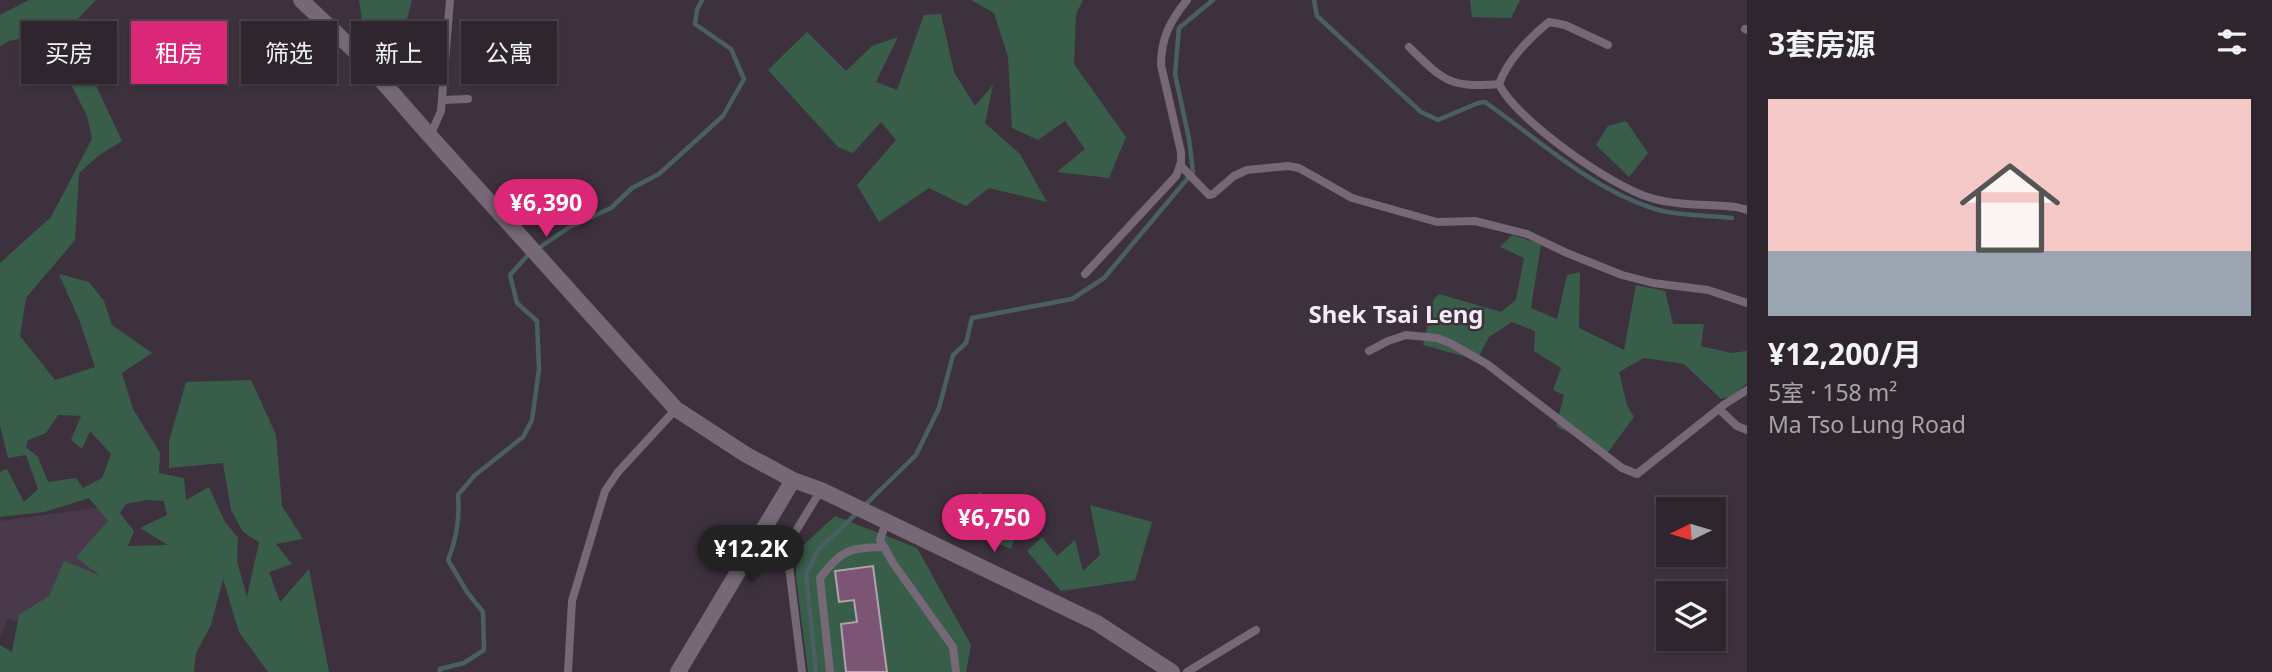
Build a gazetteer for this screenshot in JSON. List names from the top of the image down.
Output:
{
  "districts": ["Shek Tsai Leng"],
  "north": "left",
  "page": {
    "heading": "3套房源",
    "chip": [
      "买房",
      "租房",
      "筛选",
      "新上",
      "公寓"
    ],
    "list": [
      {
        "name": "¥12,200/月",
        "note": "5室 · 158 m² · Ma Tso Lung Road"
      }
    ],
    "price": ["¥6,390", "¥6,750", "¥12.2K"]
  }
}
